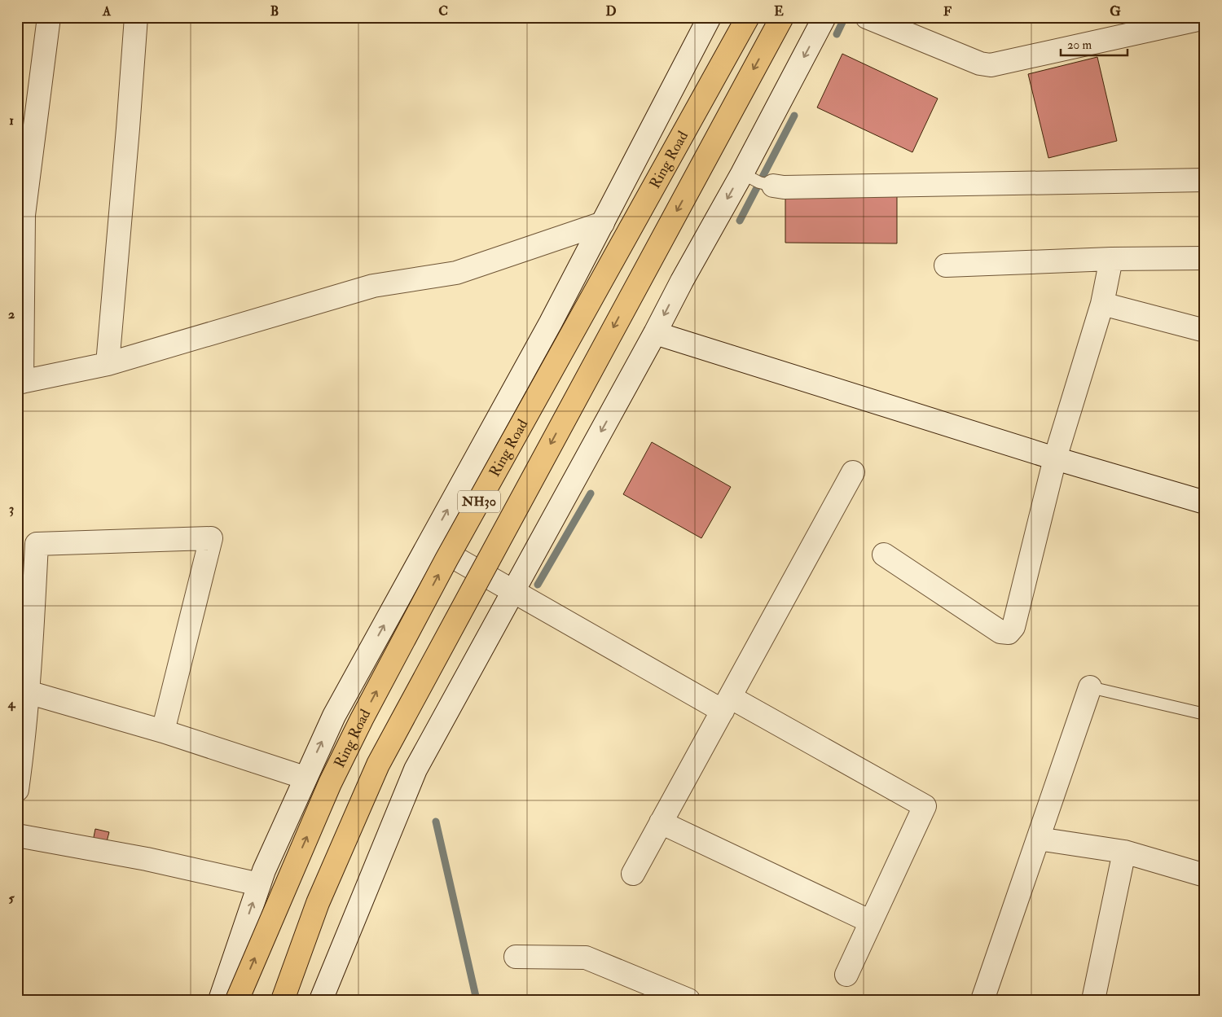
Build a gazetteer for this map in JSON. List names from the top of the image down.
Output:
{
  "streets": {
    "highway": ["Ring Road", "NH30"]
  },
  "scale_bar": "20 m",
  "grid": {
    "columns": [
      "A",
      "B",
      "C",
      "D",
      "E",
      "F",
      "G"
    ],
    "rows": [
      "1",
      "2",
      "3",
      "4",
      "5"
    ]
  }
}
